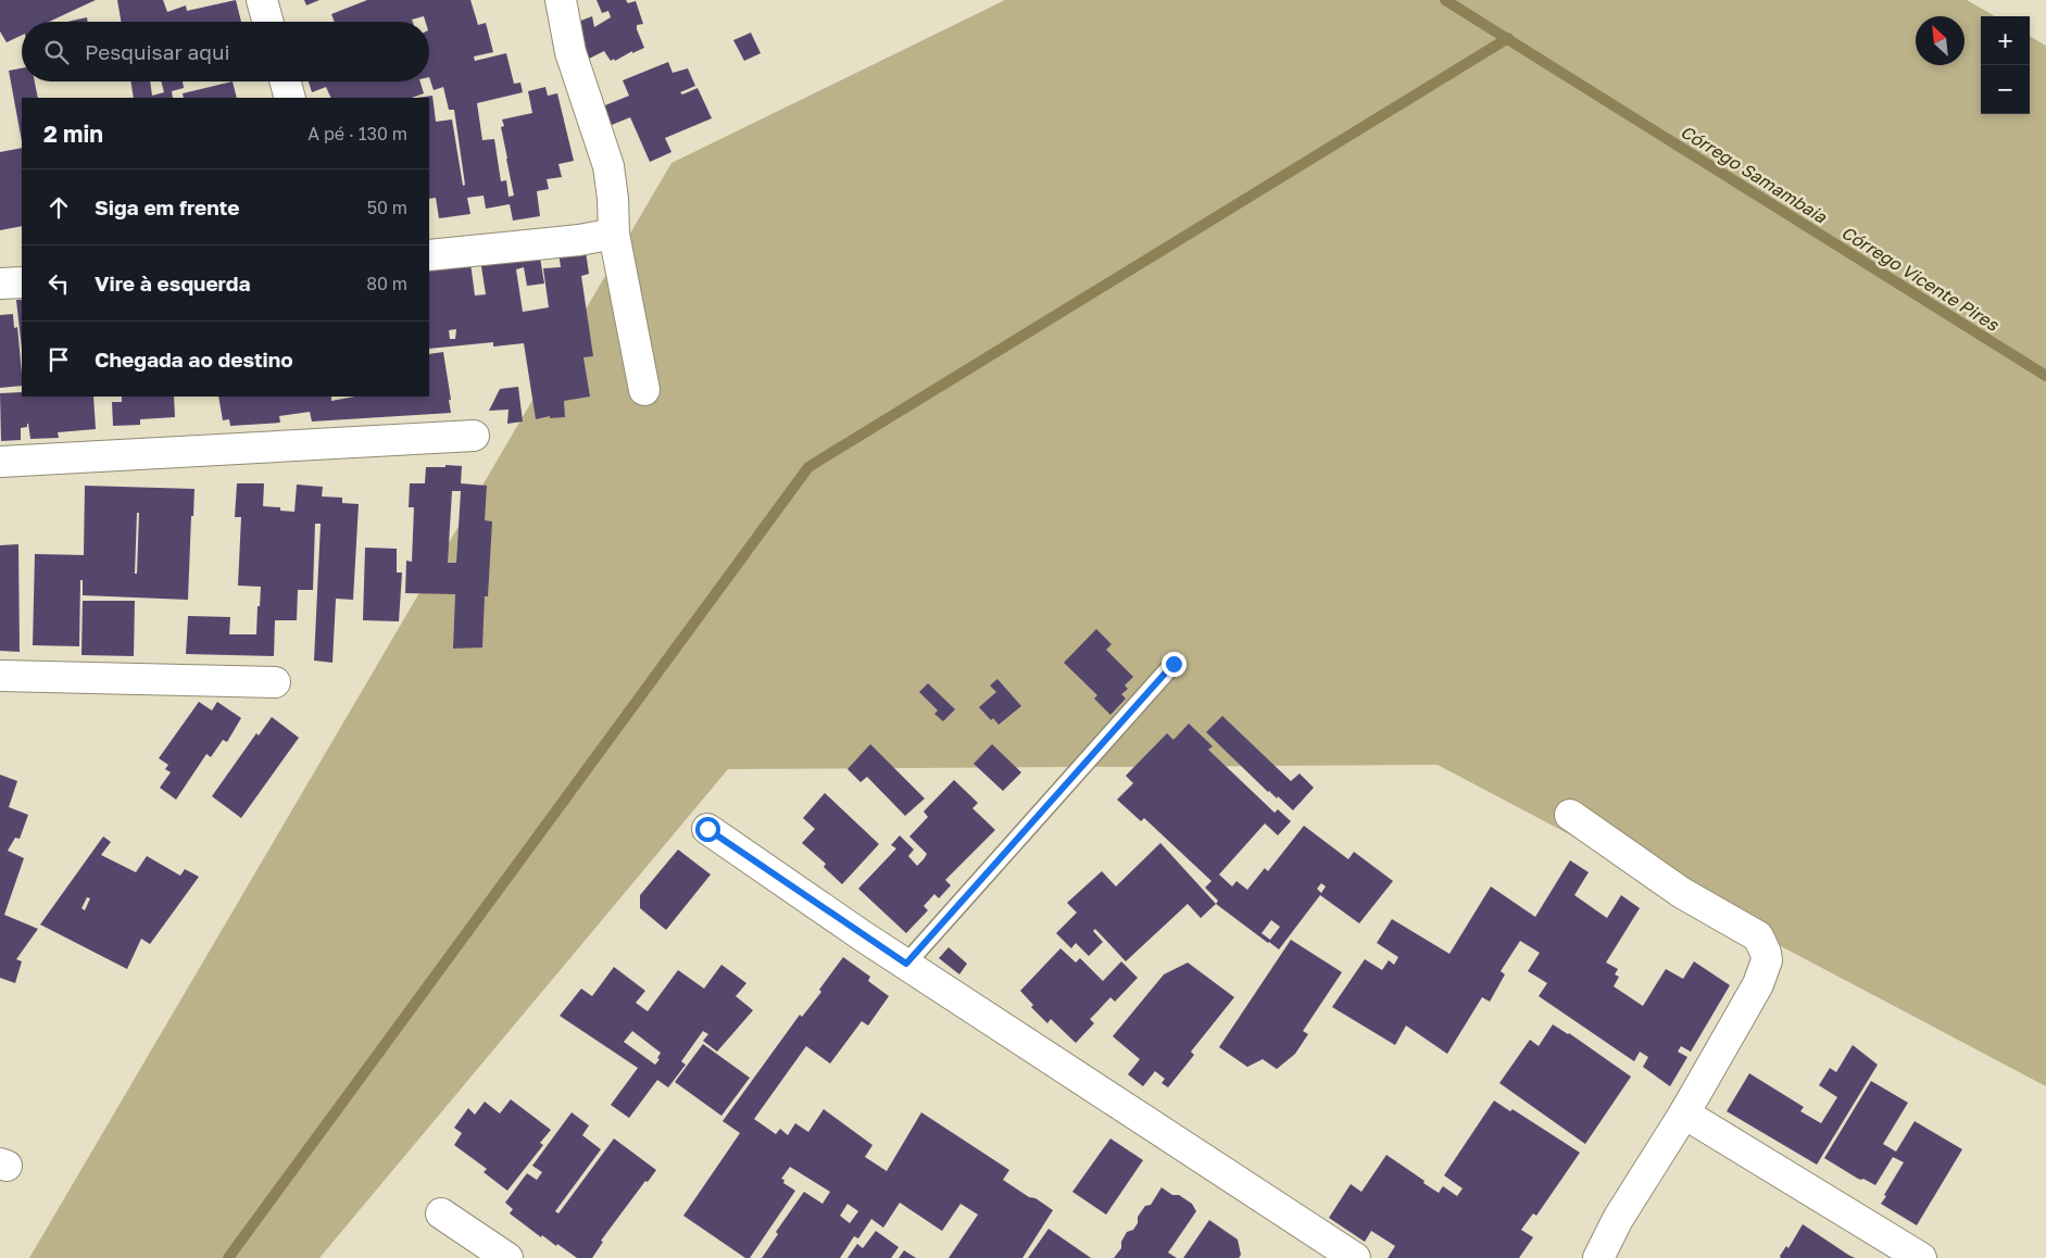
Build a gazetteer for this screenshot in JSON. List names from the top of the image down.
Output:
{
  "water": ["Córrego Samambaia", "Córrego Vicente Pires"],
  "north": "top left",
  "page": {
    "map_buttons": ["+", "−"],
    "search": "Pesquisar aqui",
    "heading": ["2 min", "A pé · 130 m"],
    "list": [
      ["Siga em frente", "50 m"],
      ["Vire à esquerda", "80 m"],
      "Chegada ao destino"
    ]
  }
}
